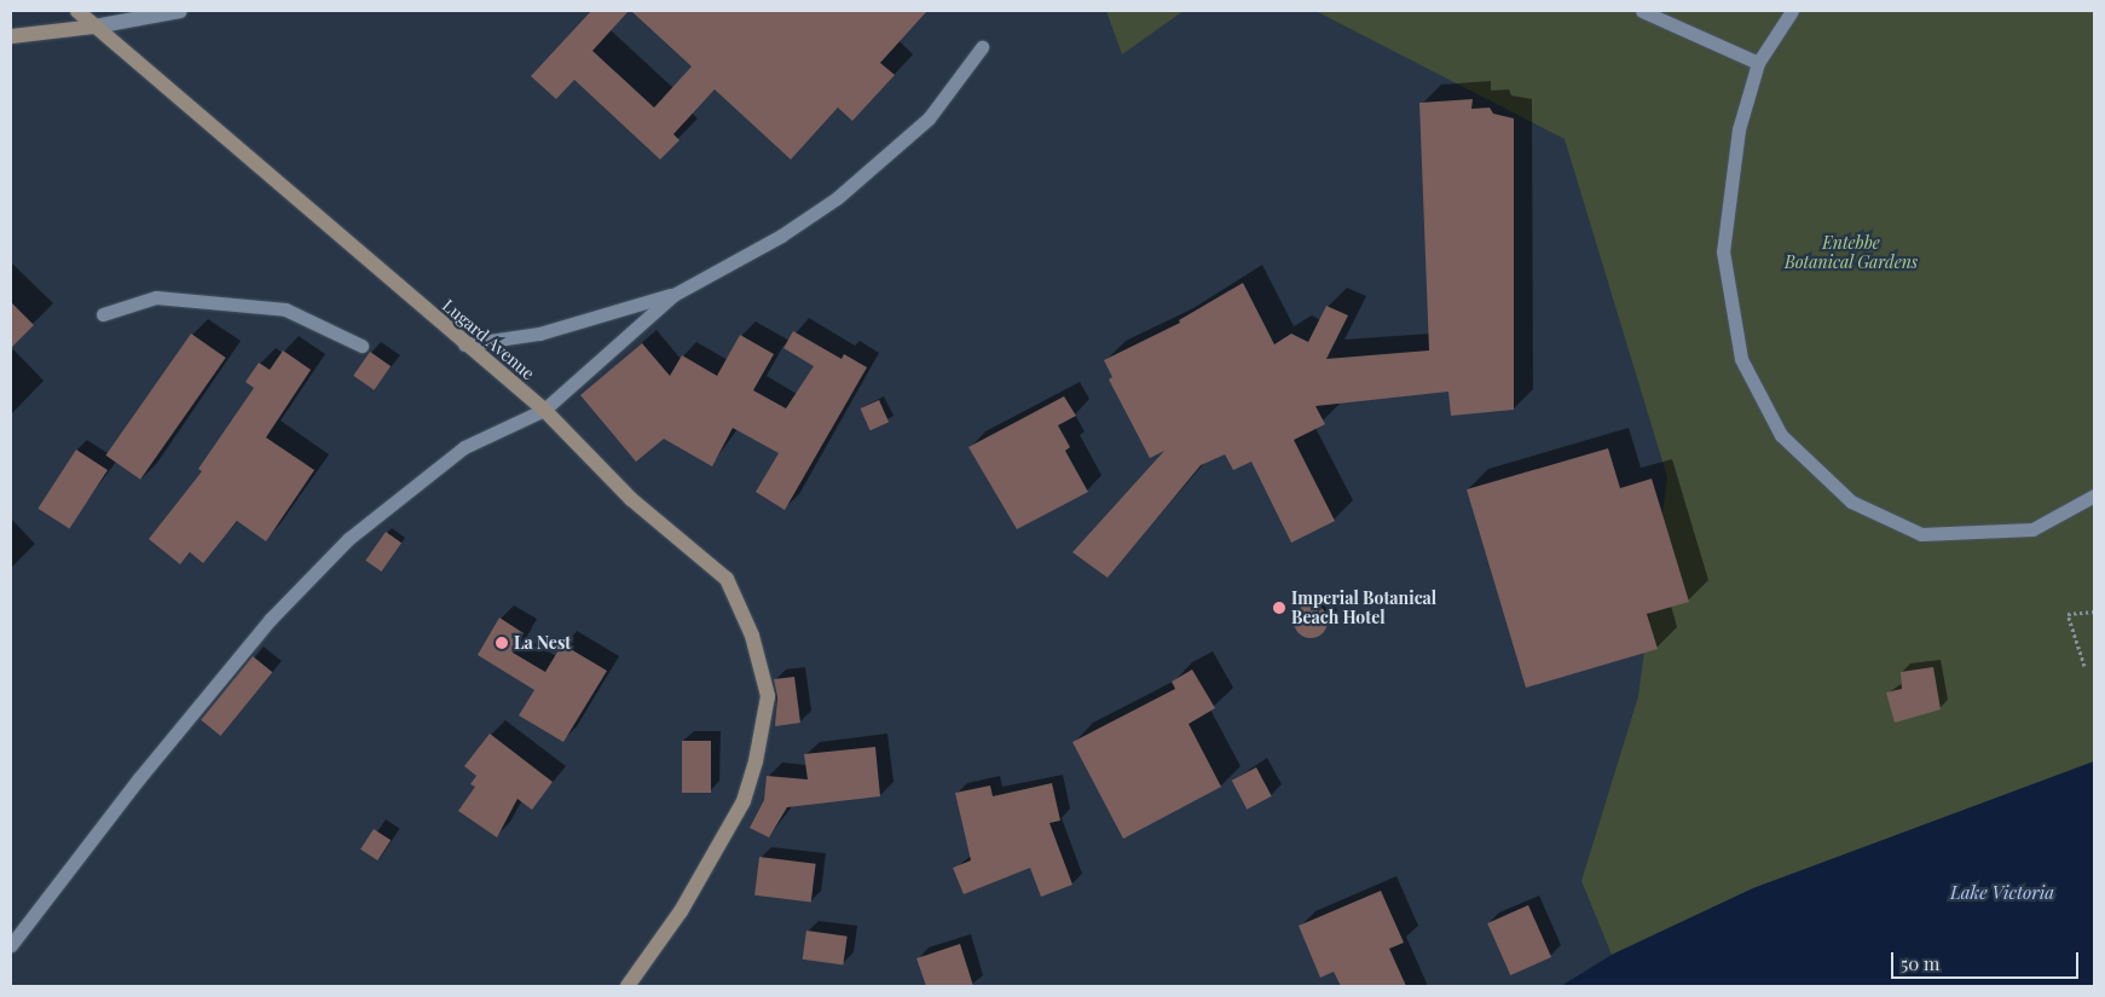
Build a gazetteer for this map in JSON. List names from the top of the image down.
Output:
{
  "streets": {
    "street": ["Lugard Avenue"]
  },
  "water": ["Lake Victoria"],
  "parks": ["Entebbe Botanical Gardens"],
  "places": ["Imperial Botanical Beach Hotel", "La Nest"],
  "scale_bar": "50 m"
}
